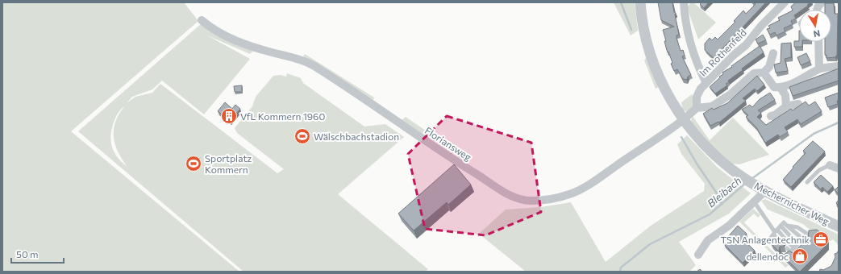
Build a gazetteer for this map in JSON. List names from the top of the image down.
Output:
{
  "streets": {
    "street": ["Im Rothenfeld", "Floriansweg", "Mechernicher Weg"]
  },
  "crossings": [
    ["Floriansweg", "Mechernicher Weg"]
  ],
  "water": ["Bleibach"],
  "places": {
    "building": ["VfL Kommern 1960"],
    "sports": ["Wälschbachstadion", "Sportplatz Kommern"],
    "office": ["TSN Anlagentechnik"],
    "shop": ["dellendoc"]
  },
  "scale_bar": "50 m",
  "north": "bottom"
}
